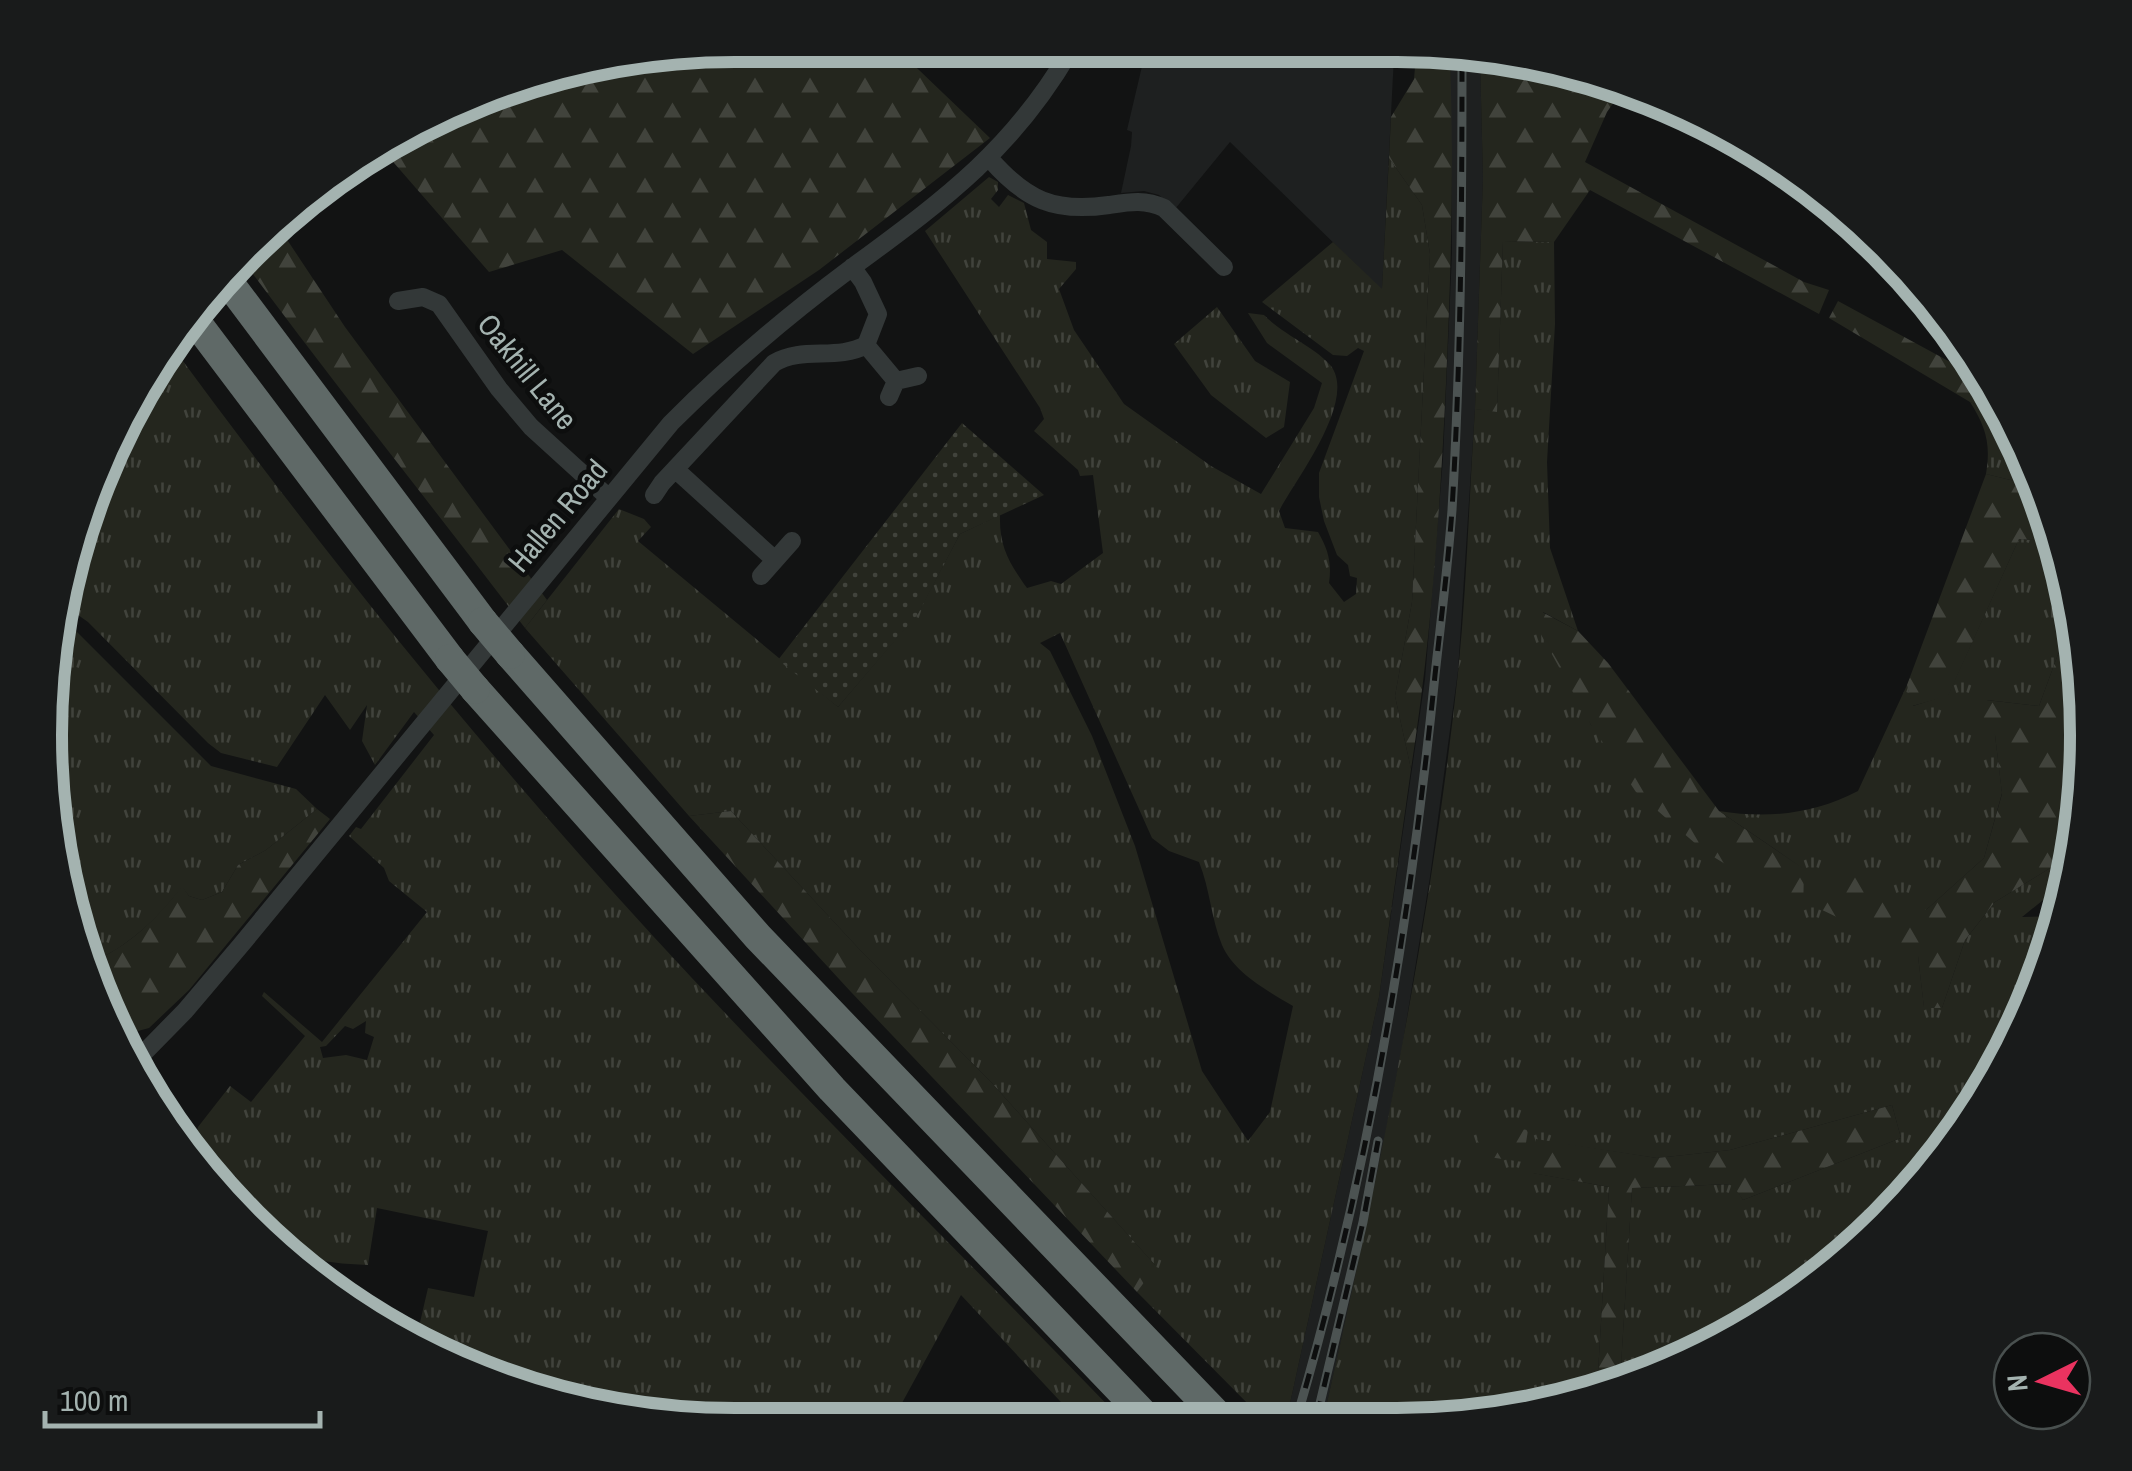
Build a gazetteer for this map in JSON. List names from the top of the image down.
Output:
{
  "streets": {
    "street": ["Oakhill Lane", "Hallen Road"]
  },
  "crossings": [
    ["Oakhill Lane", "Hallen Road"]
  ],
  "scale_bar": "100 m",
  "north": "left"
}
